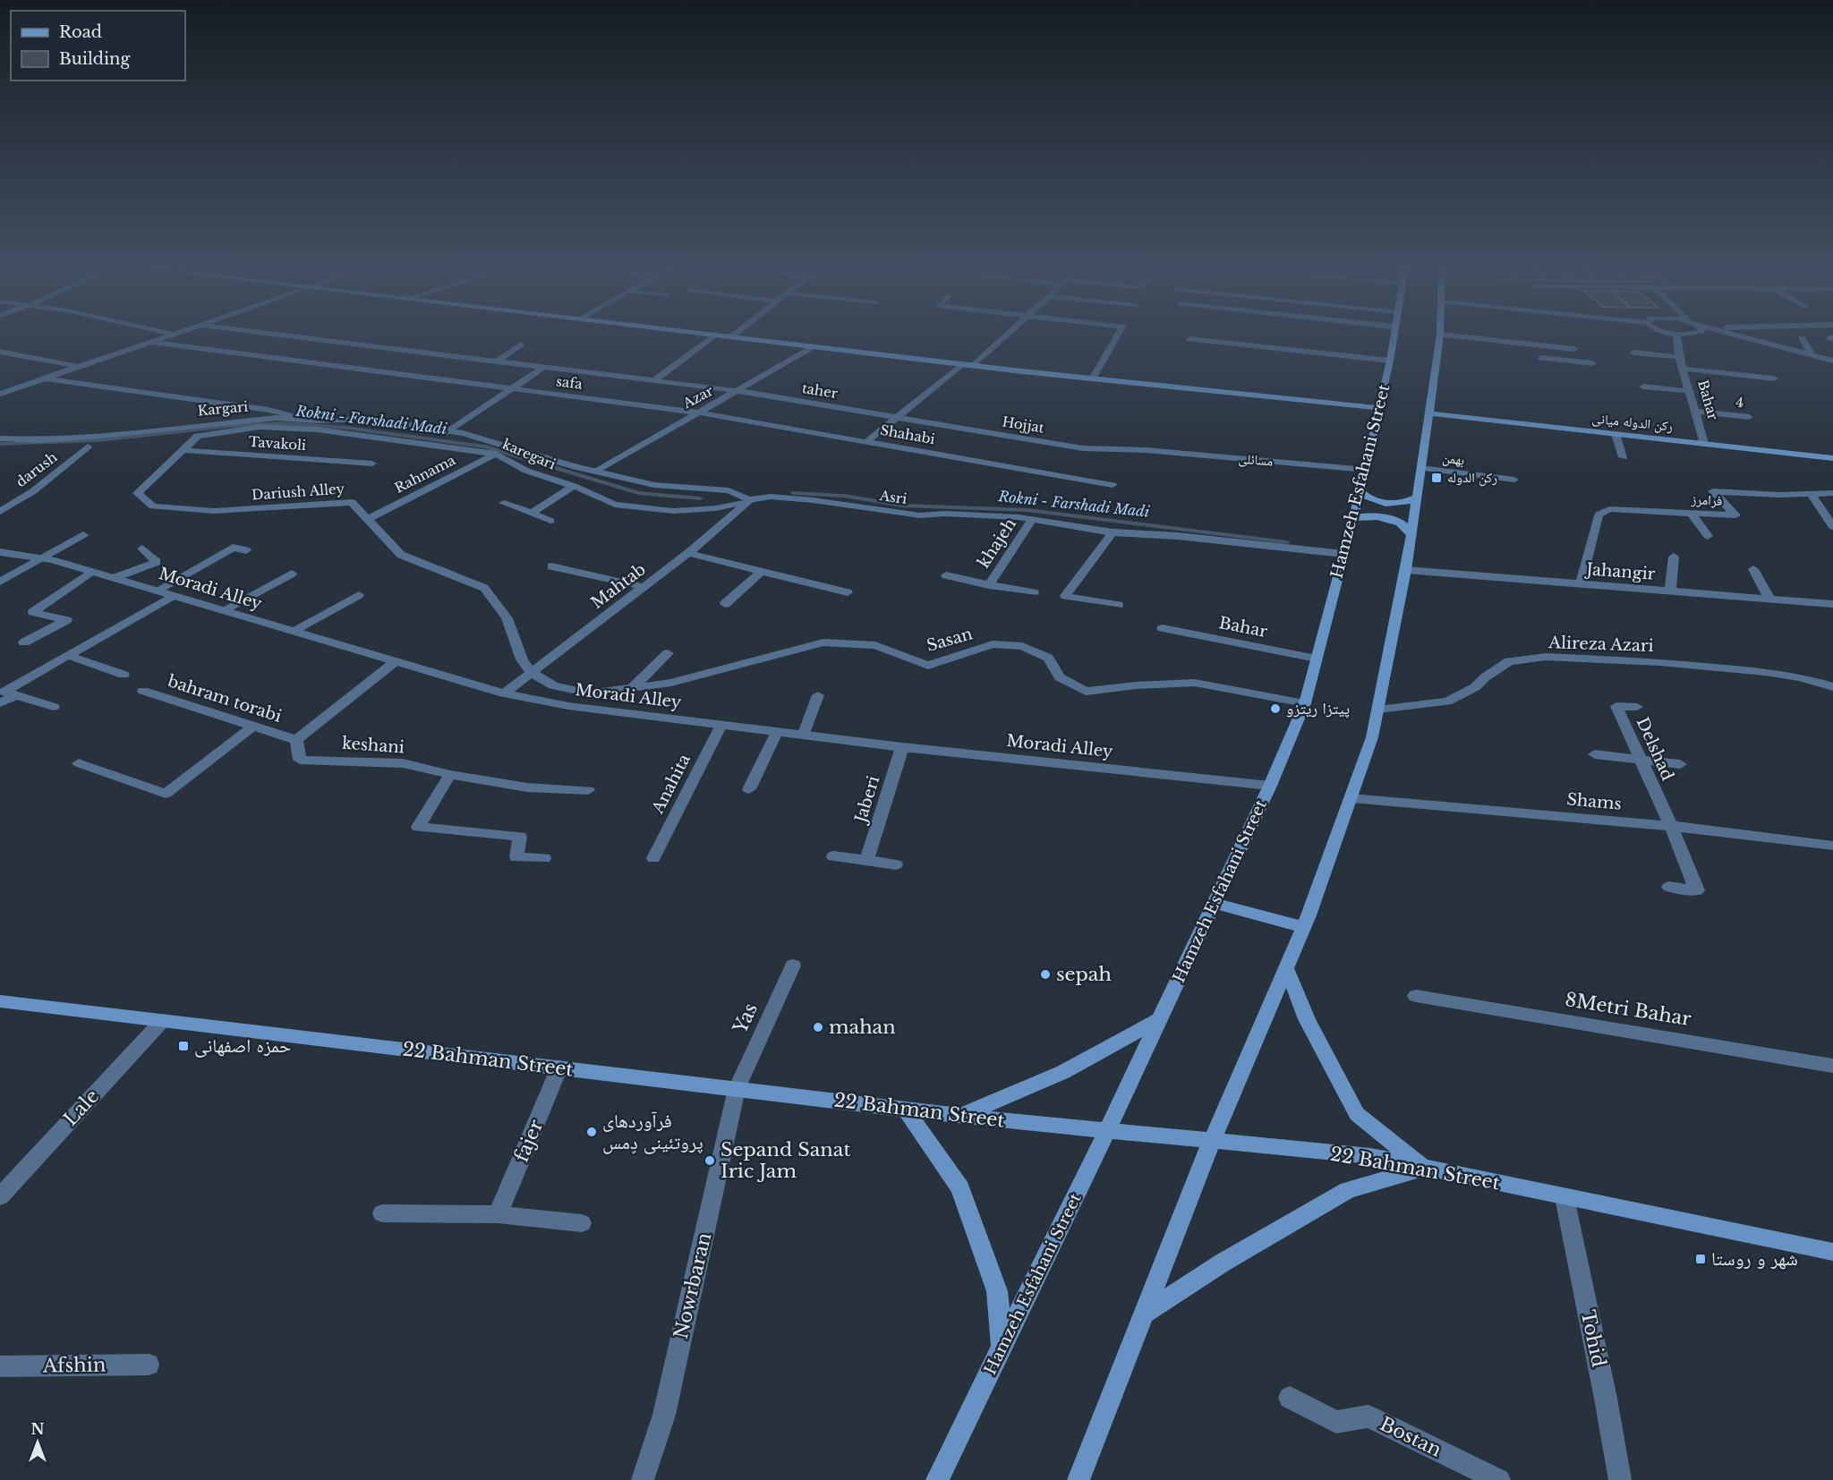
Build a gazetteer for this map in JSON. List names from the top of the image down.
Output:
{
  "streets": {
    "main road": ["رکن الدوله میانی", "Hamzeh Esfahani Street", "22 Bahman Street"],
    "street": [
      "safa",
      "taher",
      "Azar",
      "Bahar",
      "4",
      "Kargari",
      "Hojjat",
      "Shahabi",
      "Tavakoli",
      "karegari",
      "بهمن",
      "مسائلی",
      "darush",
      "Rahnama",
      "Dariush Alley",
      "Asri",
      "فرامرز",
      "khajeh",
      "Jahangir",
      "Mahtab",
      "Moradi Alley",
      "Sasan",
      "Alireza Azari",
      "bahram torabi",
      "keshani",
      "Delshad",
      "Anahita",
      "Jaberi",
      "Shams",
      "8Metri Bahar",
      "Yas",
      "Lale",
      "fajer",
      "Nowrbaran",
      "Tohid",
      "Afshin",
      "Bostan"
    ]
  },
  "crossings": [
    ["safa", "Azar"],
    ["safa", "Shahabi"],
    ["taher", "Azar"],
    ["taher", "Hojjat"],
    ["Azar", "Shahabi"],
    ["Azar", "Asri"],
    ["Bahar", "4"],
    ["Bahar", "رکن الدوله میانی"],
    ["Bahar", "Hamzeh Esfahani Street"],
    ["Kargari", "Asri"],
    ["Hojjat", "مسائلی"],
    ["Tavakoli", "Dariush Alley"],
    ["karegari", "Rahnama"],
    ["karegari", "Dariush Alley"],
    ["karegari", "Asri"],
    ["karegari", "Mahtab"],
    ["مسائلی", "Hamzeh Esfahani Street"],
    ["Rahnama", "Dariush Alley"],
    ["Hamzeh Esfahani Street", "Asri"],
    ["Hamzeh Esfahani Street", "Moradi Alley"],
    ["Hamzeh Esfahani Street", "Sasan"],
    ["Hamzeh Esfahani Street", "22 Bahman Street"],
    ["Dariush Alley", "Mahtab"],
    ["Dariush Alley", "Sasan"],
    ["Asri", "khajeh"],
    ["Asri", "Mahtab"],
    ["فرامرز", "Jahangir"],
    ["Mahtab", "Moradi Alley"],
    ["Mahtab", "Sasan"],
    ["Moradi Alley", "keshani"],
    ["Moradi Alley", "Anahita"],
    ["Moradi Alley", "Jaberi"],
    ["bahram torabi", "keshani"],
    ["Delshad", "Shams"],
    ["Yas", "22 Bahman Street"],
    ["Yas", "Nowrbaran"],
    ["22 Bahman Street", "Lale"],
    ["22 Bahman Street", "fajer"],
    ["22 Bahman Street", "Nowrbaran"],
    ["22 Bahman Street", "Tohid"]
  ],
  "water": ["Rokni - Farshadi Madi"],
  "places": {
    "transit": ["رکن الدوله", "حمزه اصفهانی", "شهر و روستا"],
    "other": [
      "پیتزا ریتزو",
      "sepah",
      "mahan",
      "فرآوردهای پروتئینی دٍمس",
      "Sepand Sanat Iric Jam"
    ]
  },
  "legend": ["Road", "Building"],
  "north": "top"
}
